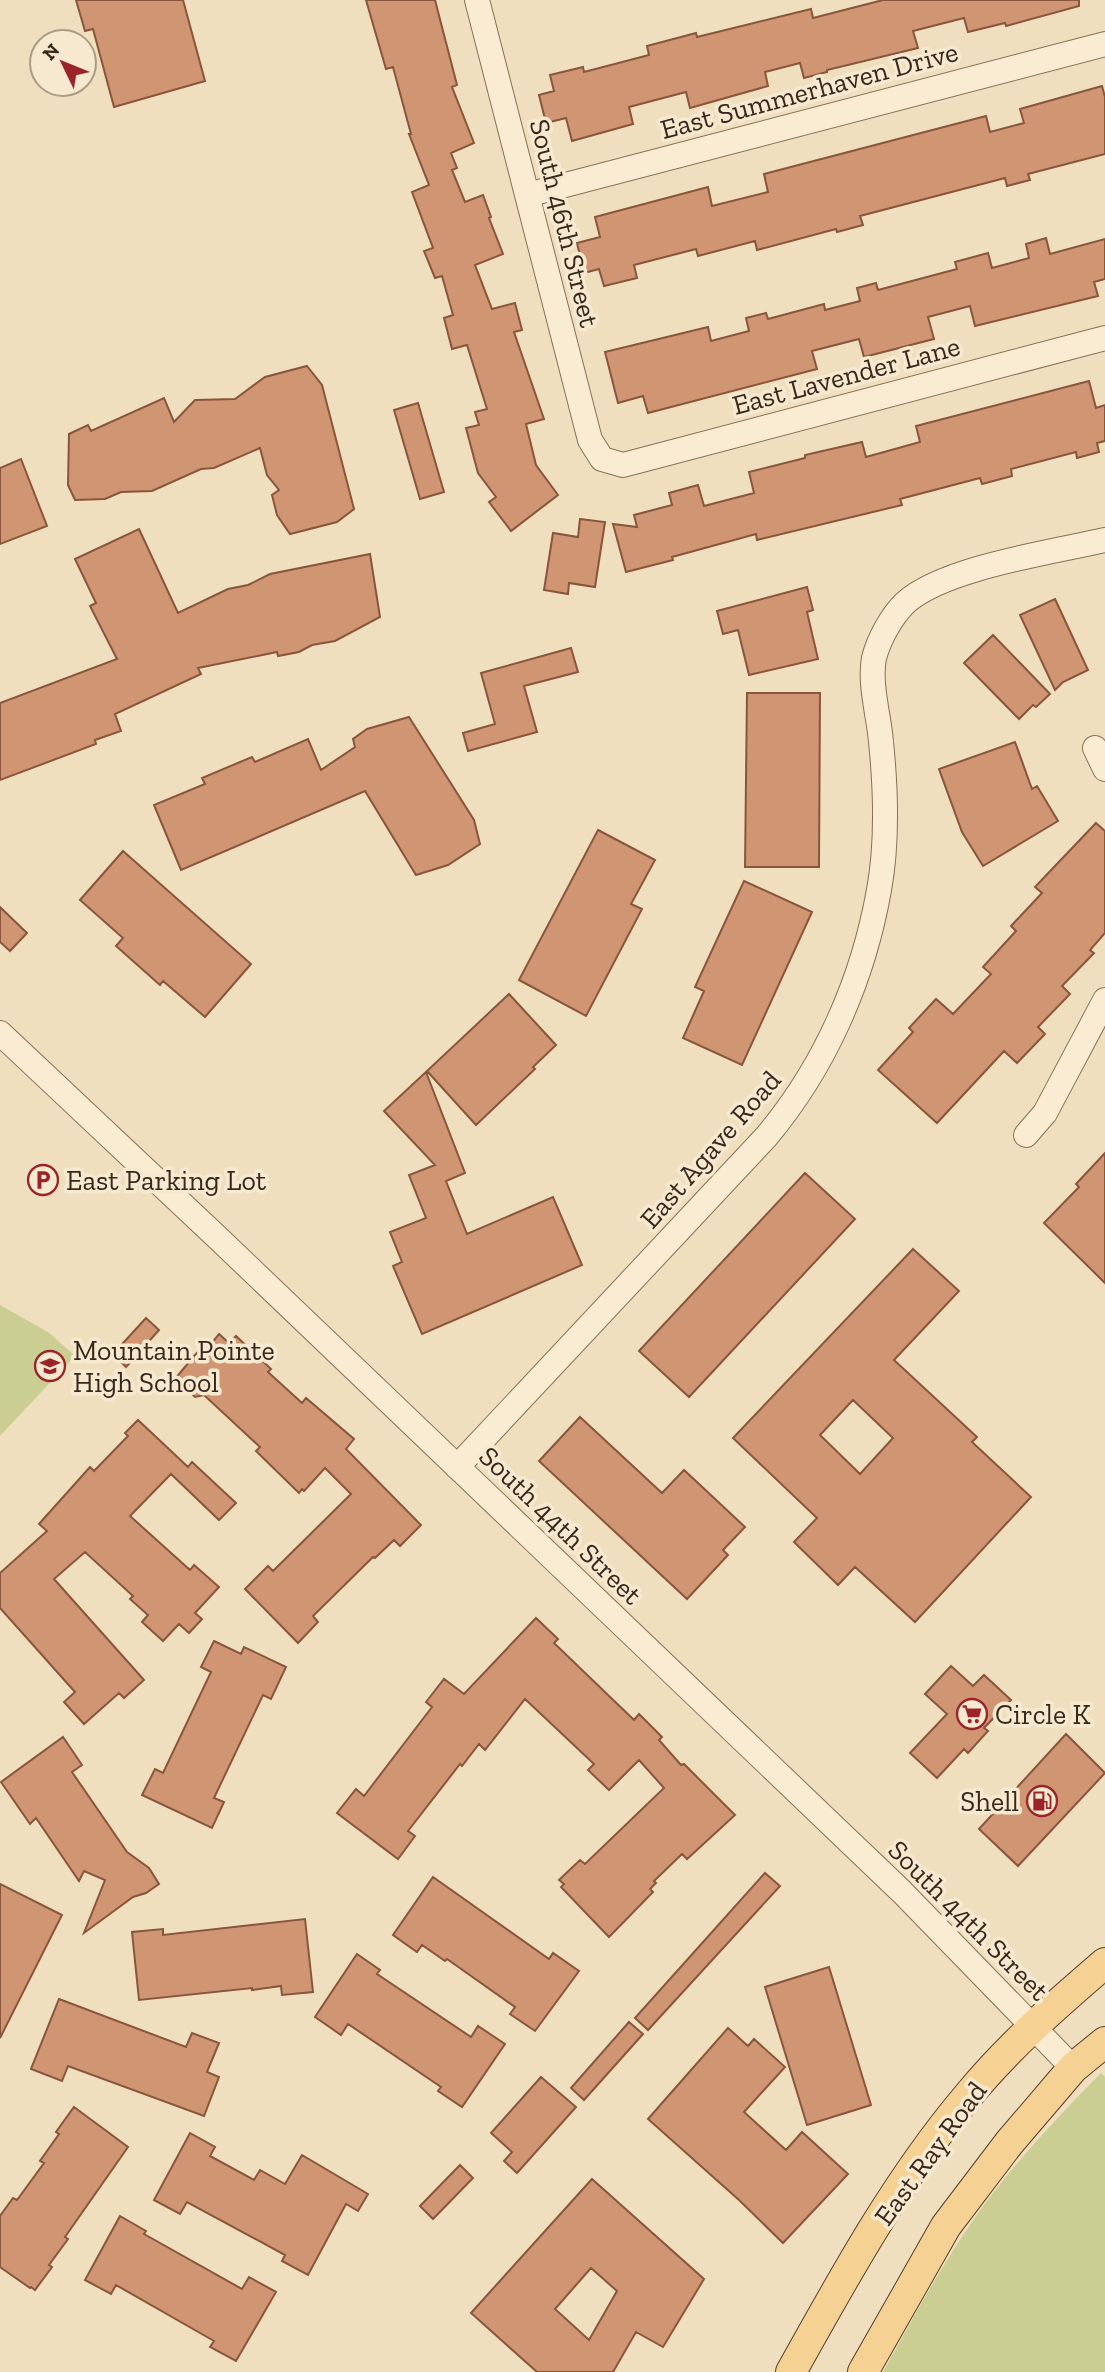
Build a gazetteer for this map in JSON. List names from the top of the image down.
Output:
{
  "streets": {
    "main road": ["East Ray Road"],
    "street": [
      "East Summerhaven Drive",
      "South 46th Street",
      "East Lavender Lane",
      "East Agave Road",
      "South 44th Street"
    ]
  },
  "crossings": [
    ["East Summerhaven Drive", "South 46th Street"],
    ["South 46th Street", "East Lavender Lane"],
    ["East Agave Road", "South 44th Street"],
    ["South 44th Street", "East Ray Road"]
  ],
  "places": {
    "parking": ["East Parking Lot"],
    "school or university": ["Mountain Pointe High School"],
    "supermarket": ["Circle K"],
    "fuel station": ["Shell"]
  },
  "north": "top left"
}
